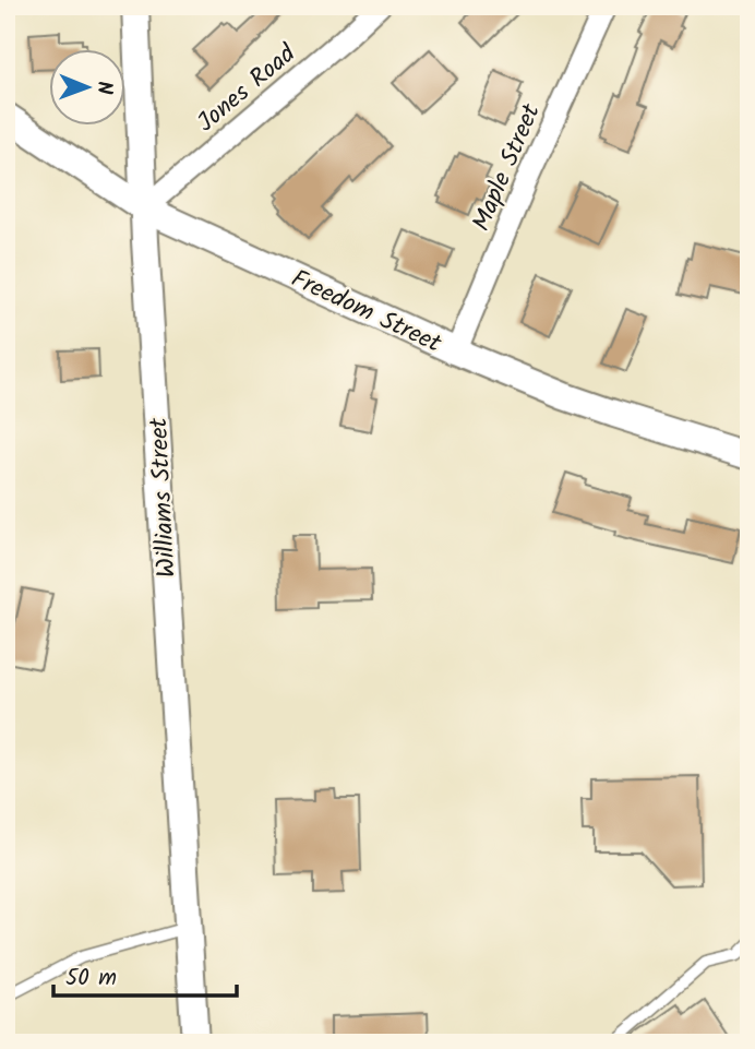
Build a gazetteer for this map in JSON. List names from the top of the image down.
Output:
{
  "streets": {
    "street": [
      "Jones Road",
      "Maple Street",
      "Freedom Street",
      "Williams Street"
    ]
  },
  "crossings": [
    ["Jones Road", "Freedom Street"],
    ["Jones Road", "Williams Street"],
    ["Maple Street", "Freedom Street"],
    ["Freedom Street", "Williams Street"]
  ],
  "scale_bar": "50 m",
  "north": "right"
}
